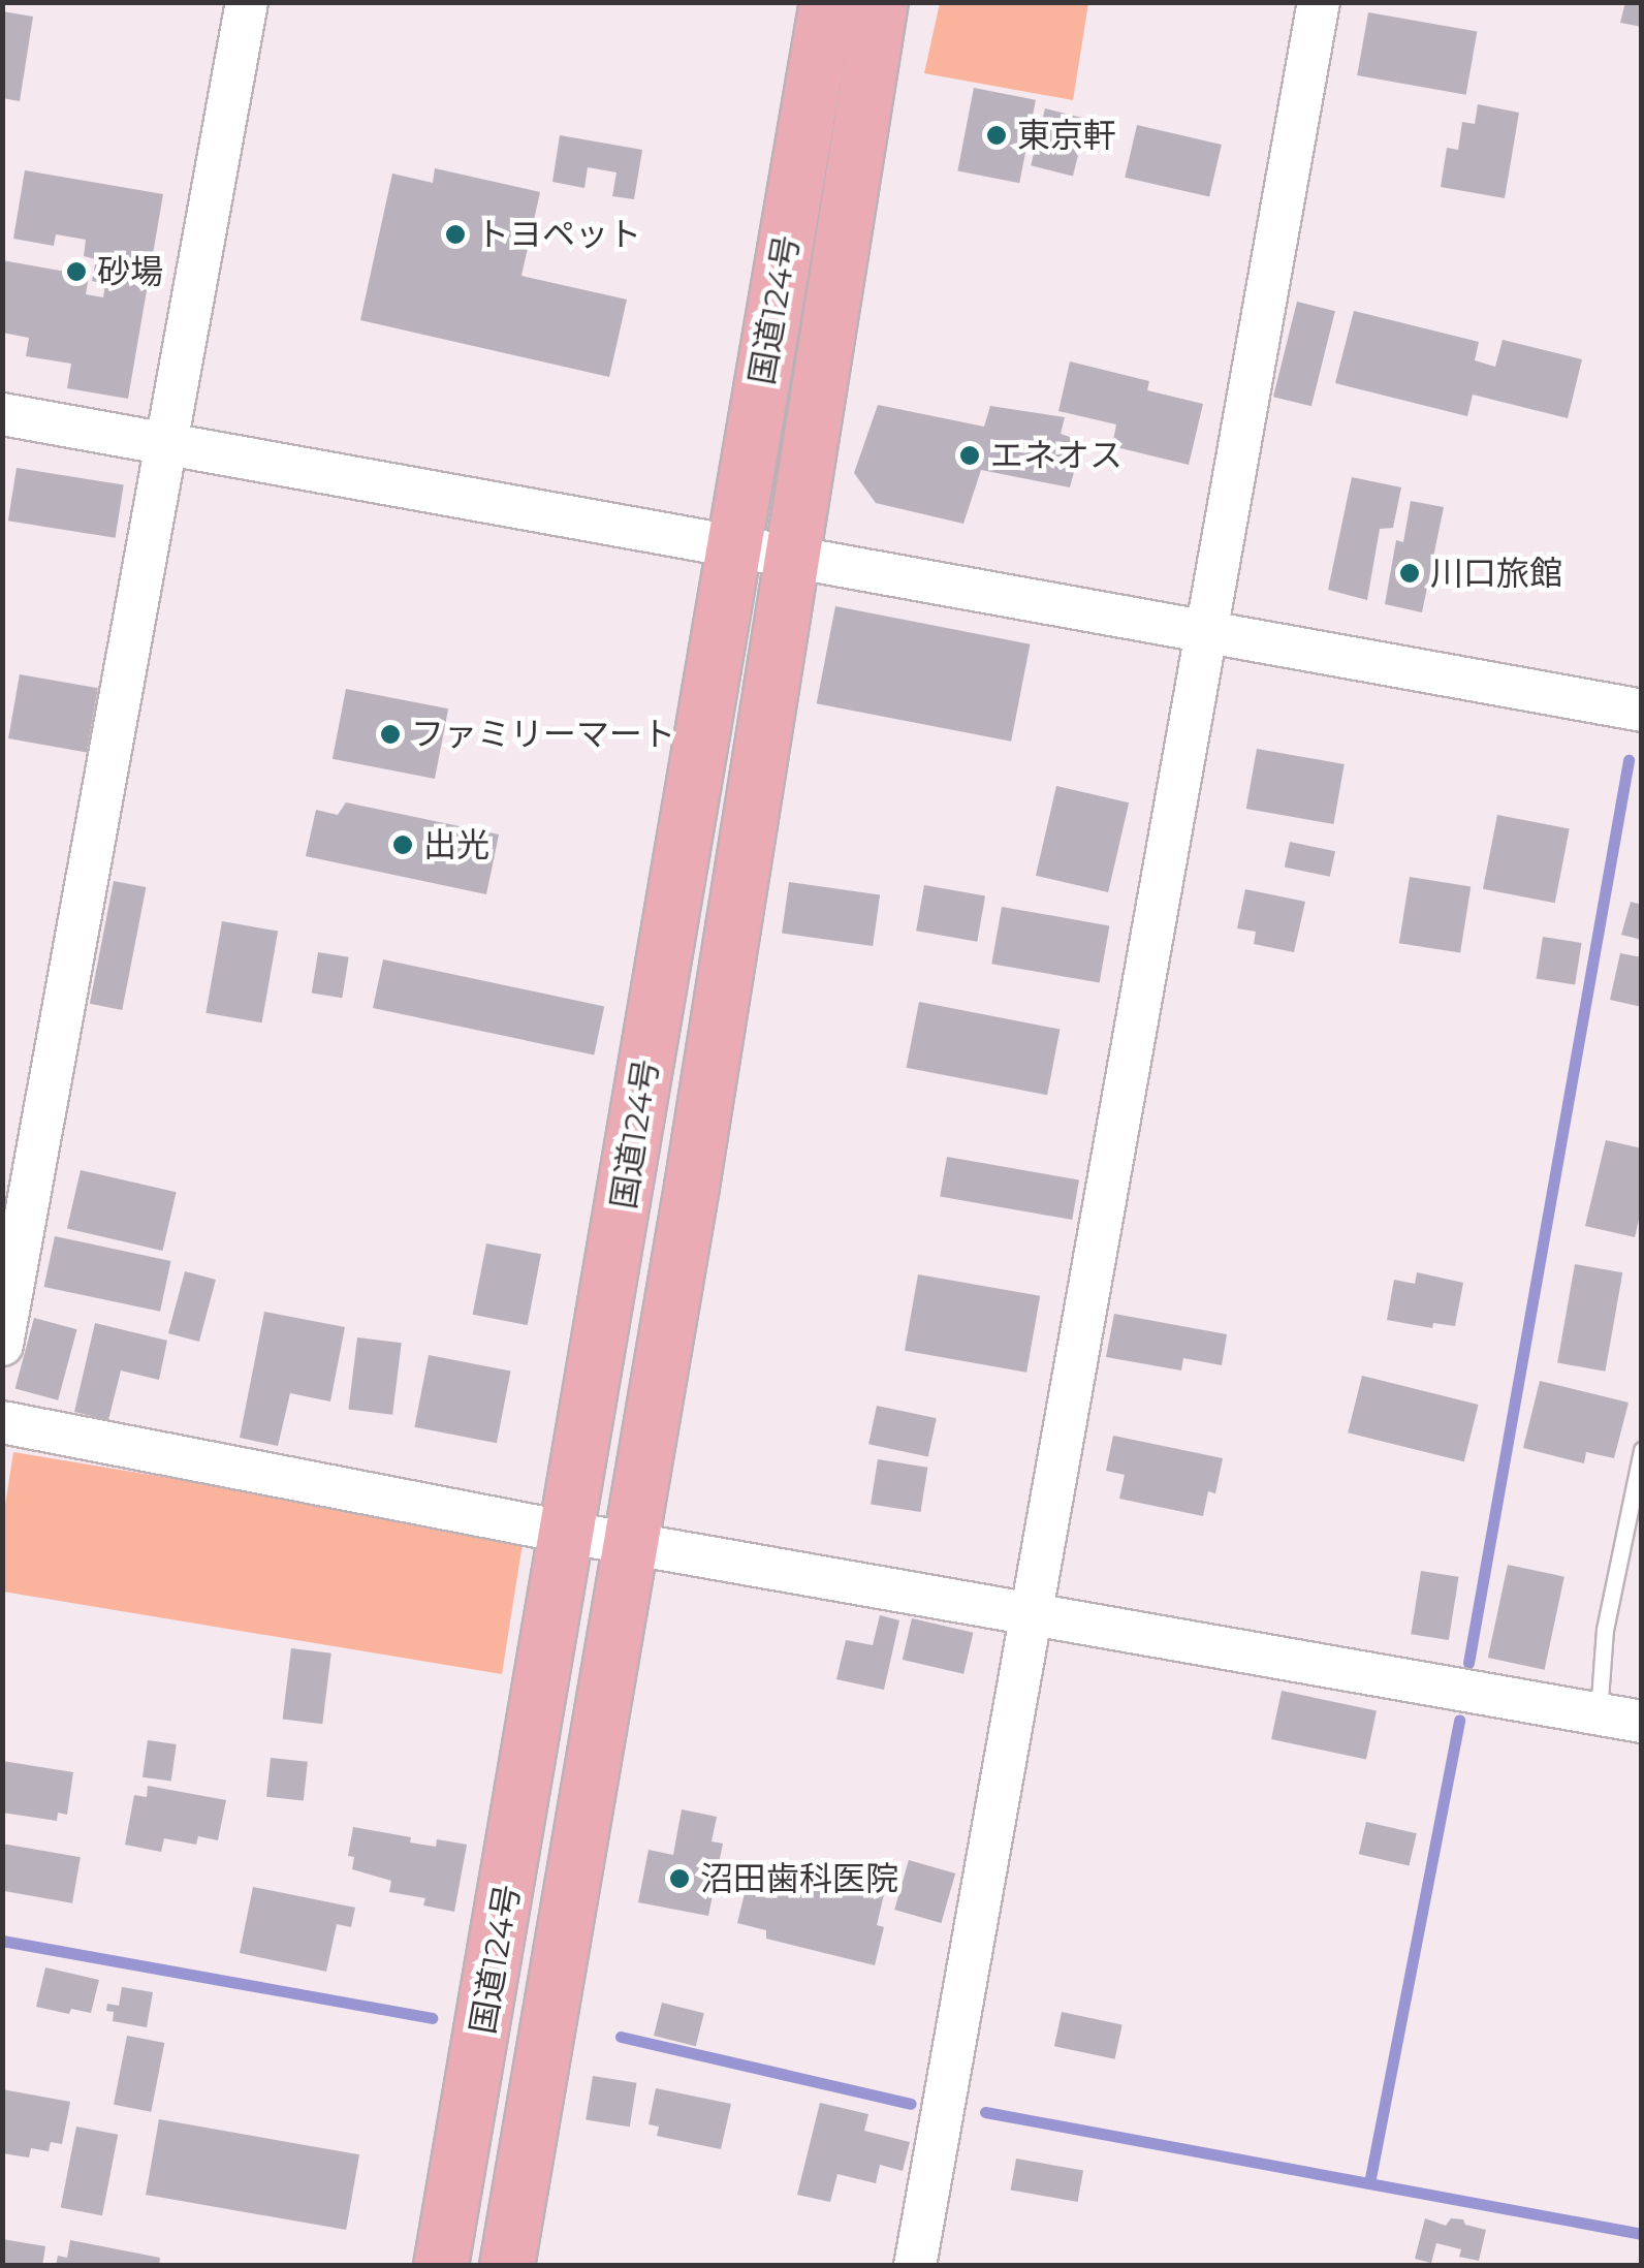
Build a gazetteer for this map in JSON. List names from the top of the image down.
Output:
{
  "streets": {
    "highway": ["国道124号"]
  },
  "places": [
    "東京軒",
    "トヨペット",
    "砂場",
    "エネオス",
    "川口旅館",
    "ファミリーマート",
    "出光",
    "沼田歯科医院"
  ]
}
